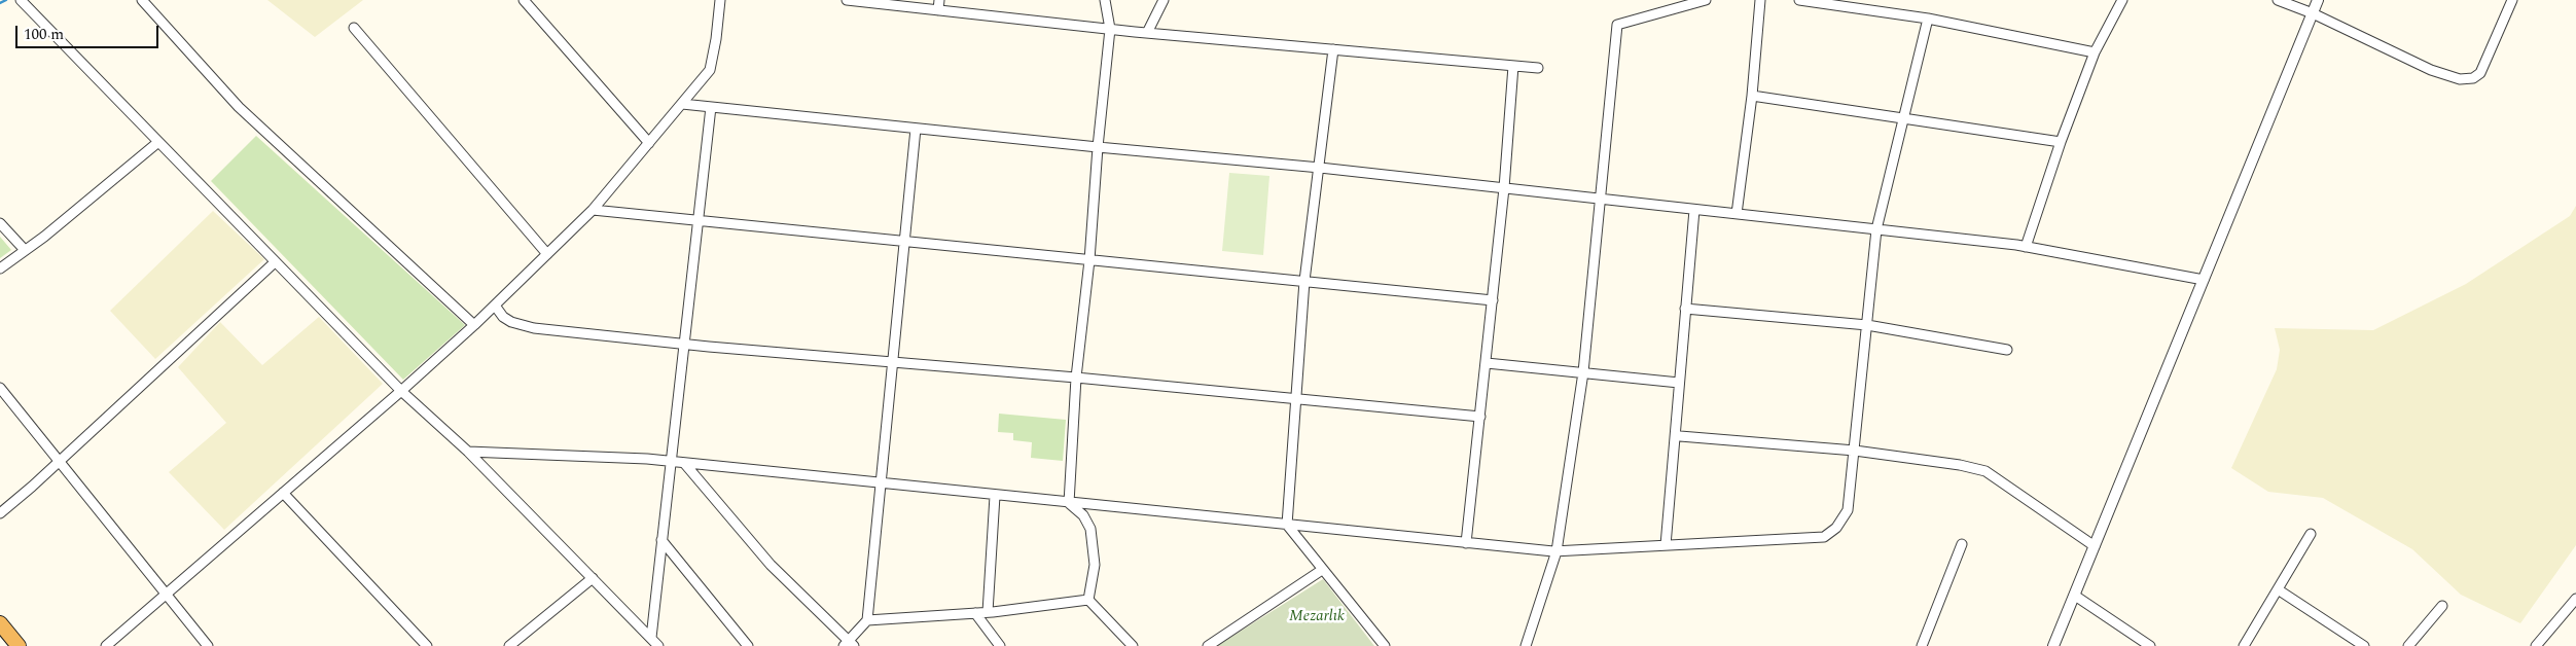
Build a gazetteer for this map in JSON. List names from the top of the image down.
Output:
{
  "parks": ["Mezarlık"],
  "scale_bar": "100 m"
}
